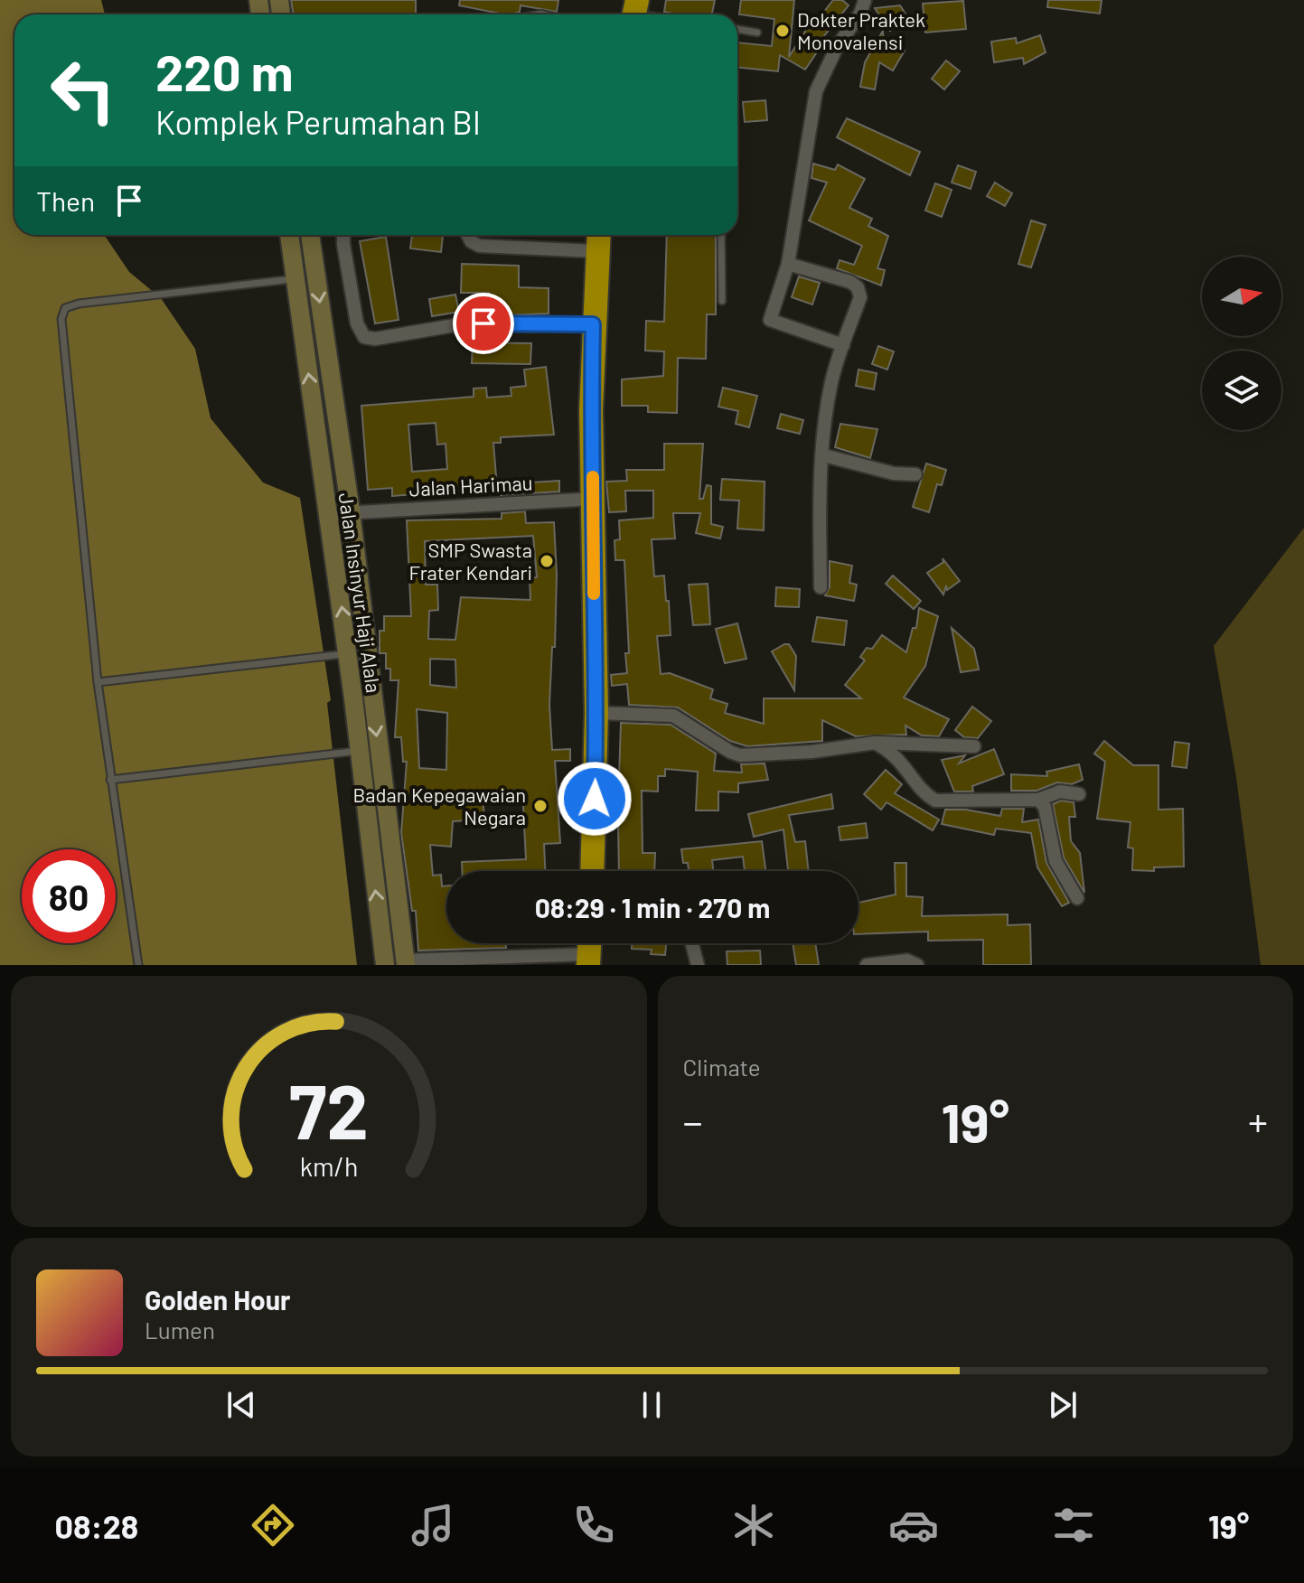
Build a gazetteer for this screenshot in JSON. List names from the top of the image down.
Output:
{
  "streets": {
    "main road": ["Jalan Insinyur Haji Alala"],
    "street": ["Jalan Harimau"]
  },
  "crossings": [
    ["Jalan Harimau", "Jalan Insinyur Haji Alala"]
  ],
  "places": ["Dokter Praktek Monovalensi", "SMP Swasta Frater Kendari", "Badan Kepegawaian Negara"],
  "north": "right",
  "page": {
    "turn": ["220 m", "Komplek Perumahan BI"],
    "then": "Then",
    "limit": "80",
    "trip": "08:29 · 1 min · 270 m",
    "tile": "Climate",
    "heat": ["−", "19°", "+"],
    "song": ["Golden Hour", "Lumen"],
    "tabs": ["08:28", "19°"],
    "gauge": ["72", "km/h"]
  }
}
